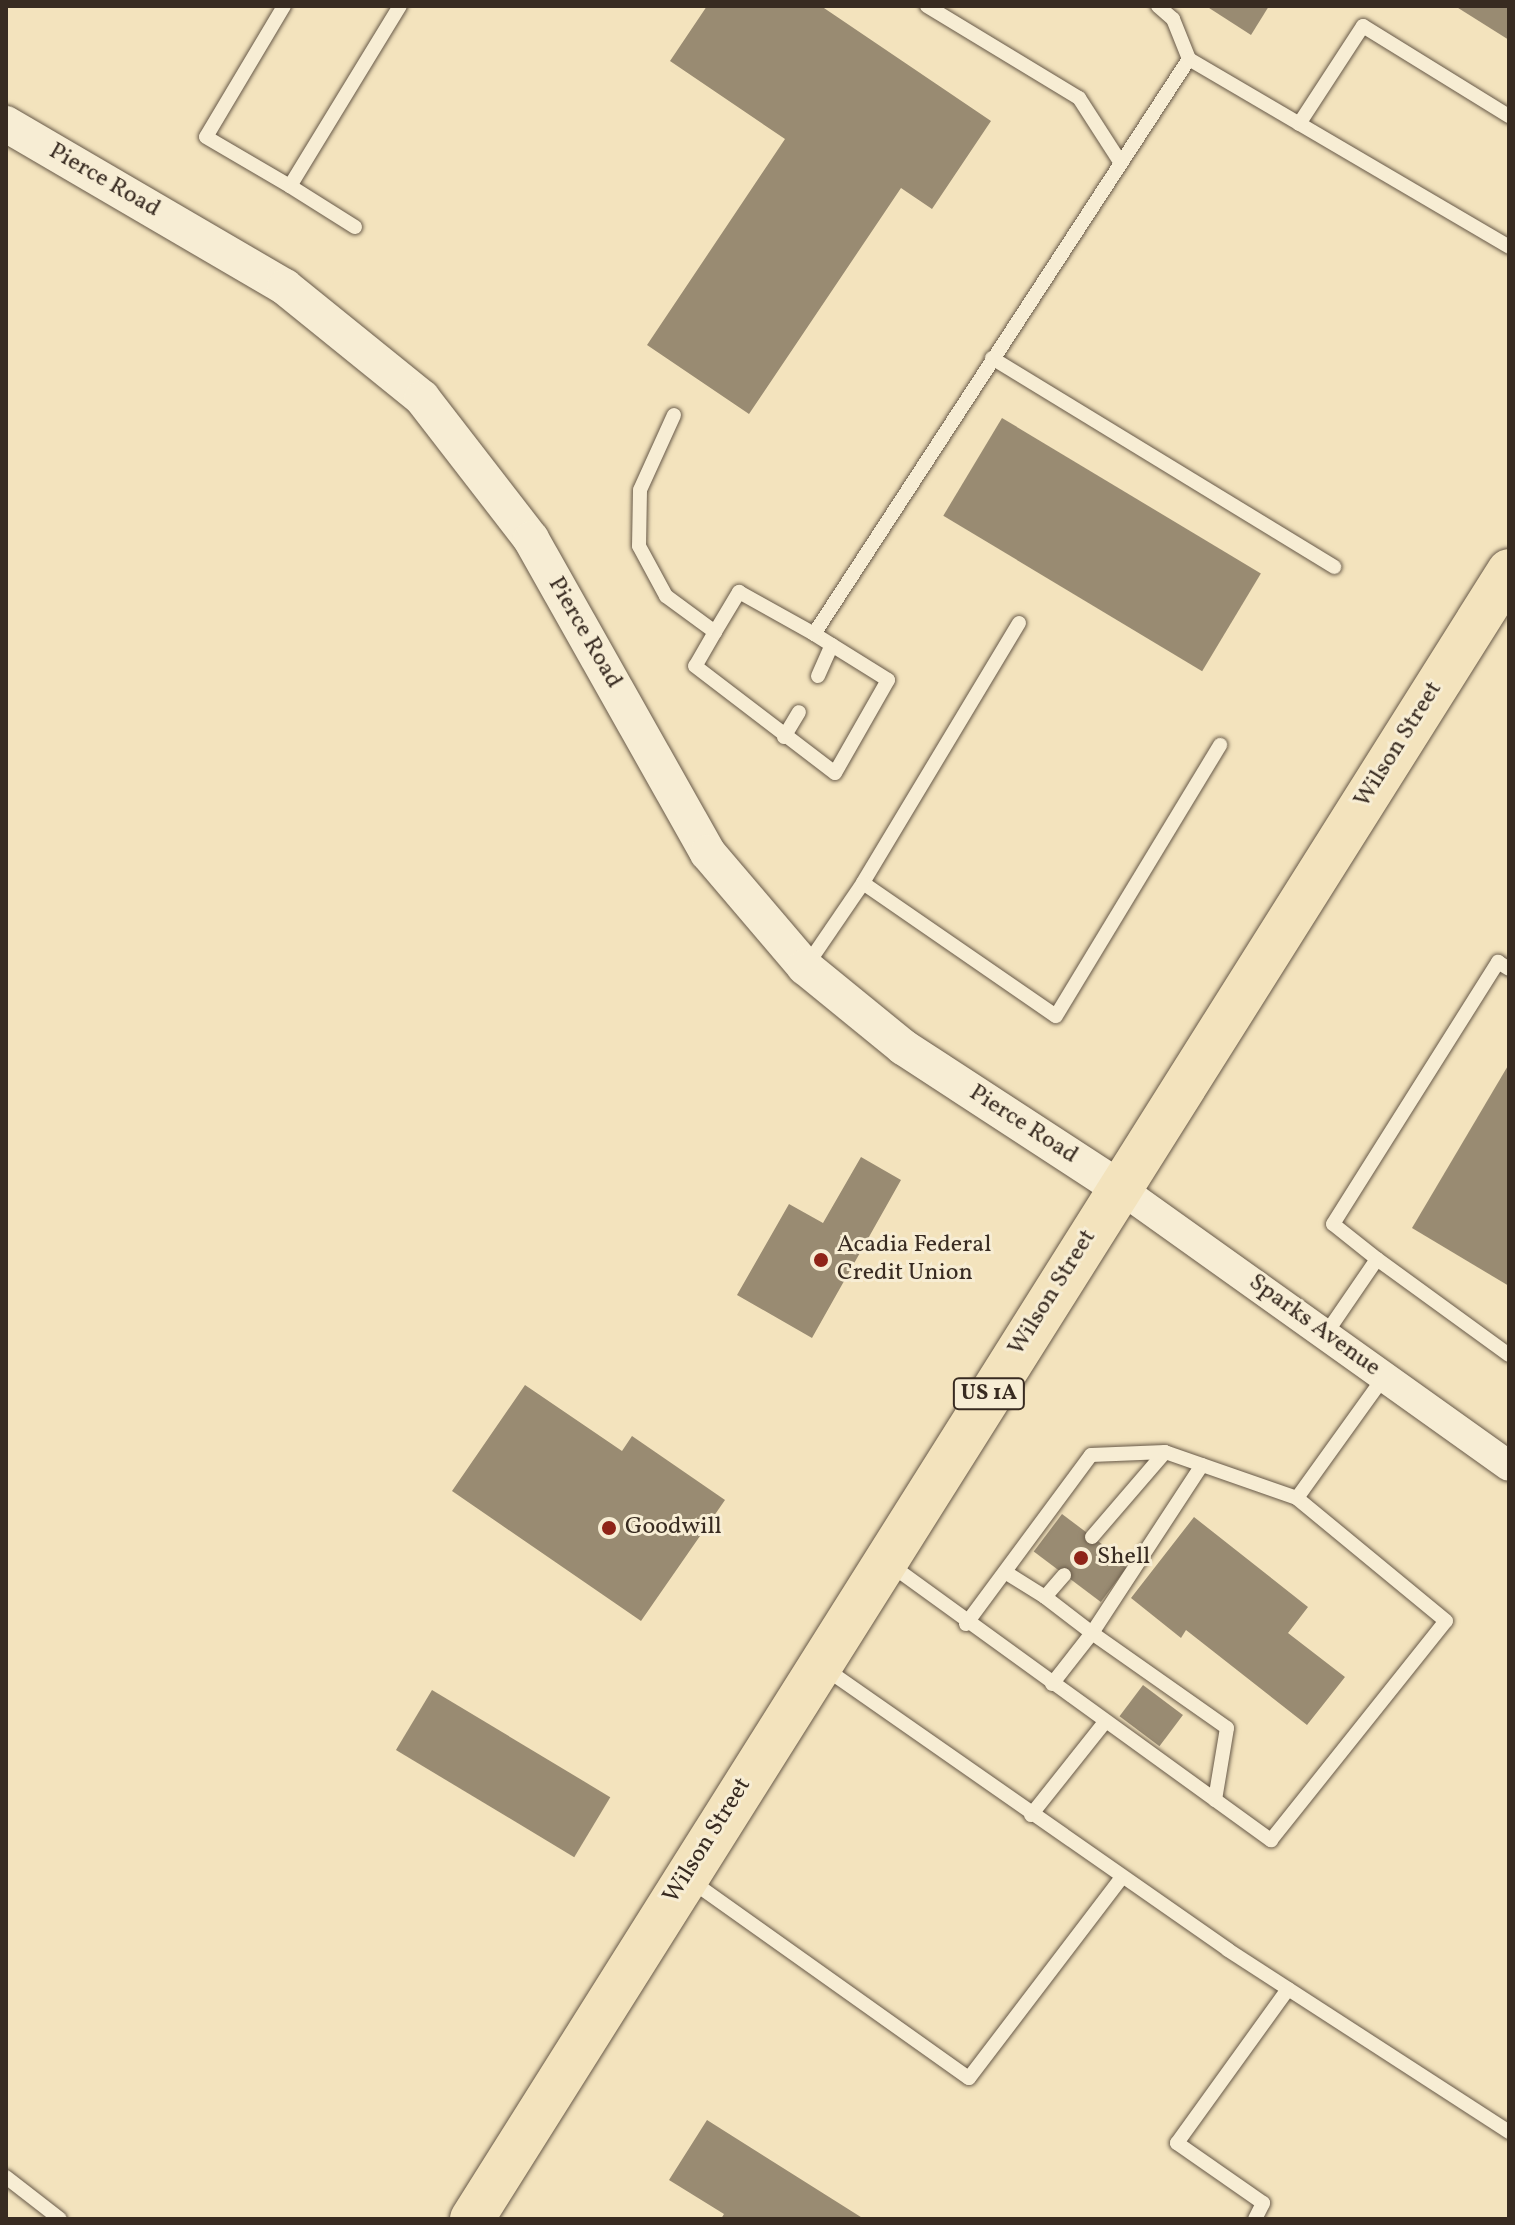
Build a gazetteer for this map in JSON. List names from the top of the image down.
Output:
{
  "streets": {
    "main road": ["Wilson Street", "US 1A"],
    "street": ["Pierce Road", "Sparks Avenue"]
  },
  "crossings": [
    ["Pierce Road", "Wilson Street"],
    ["Pierce Road", "Sparks Avenue"],
    ["Wilson Street", "Sparks Avenue"]
  ],
  "places": ["Acadia Federal Credit Union", "Goodwill", "Shell"]
}
